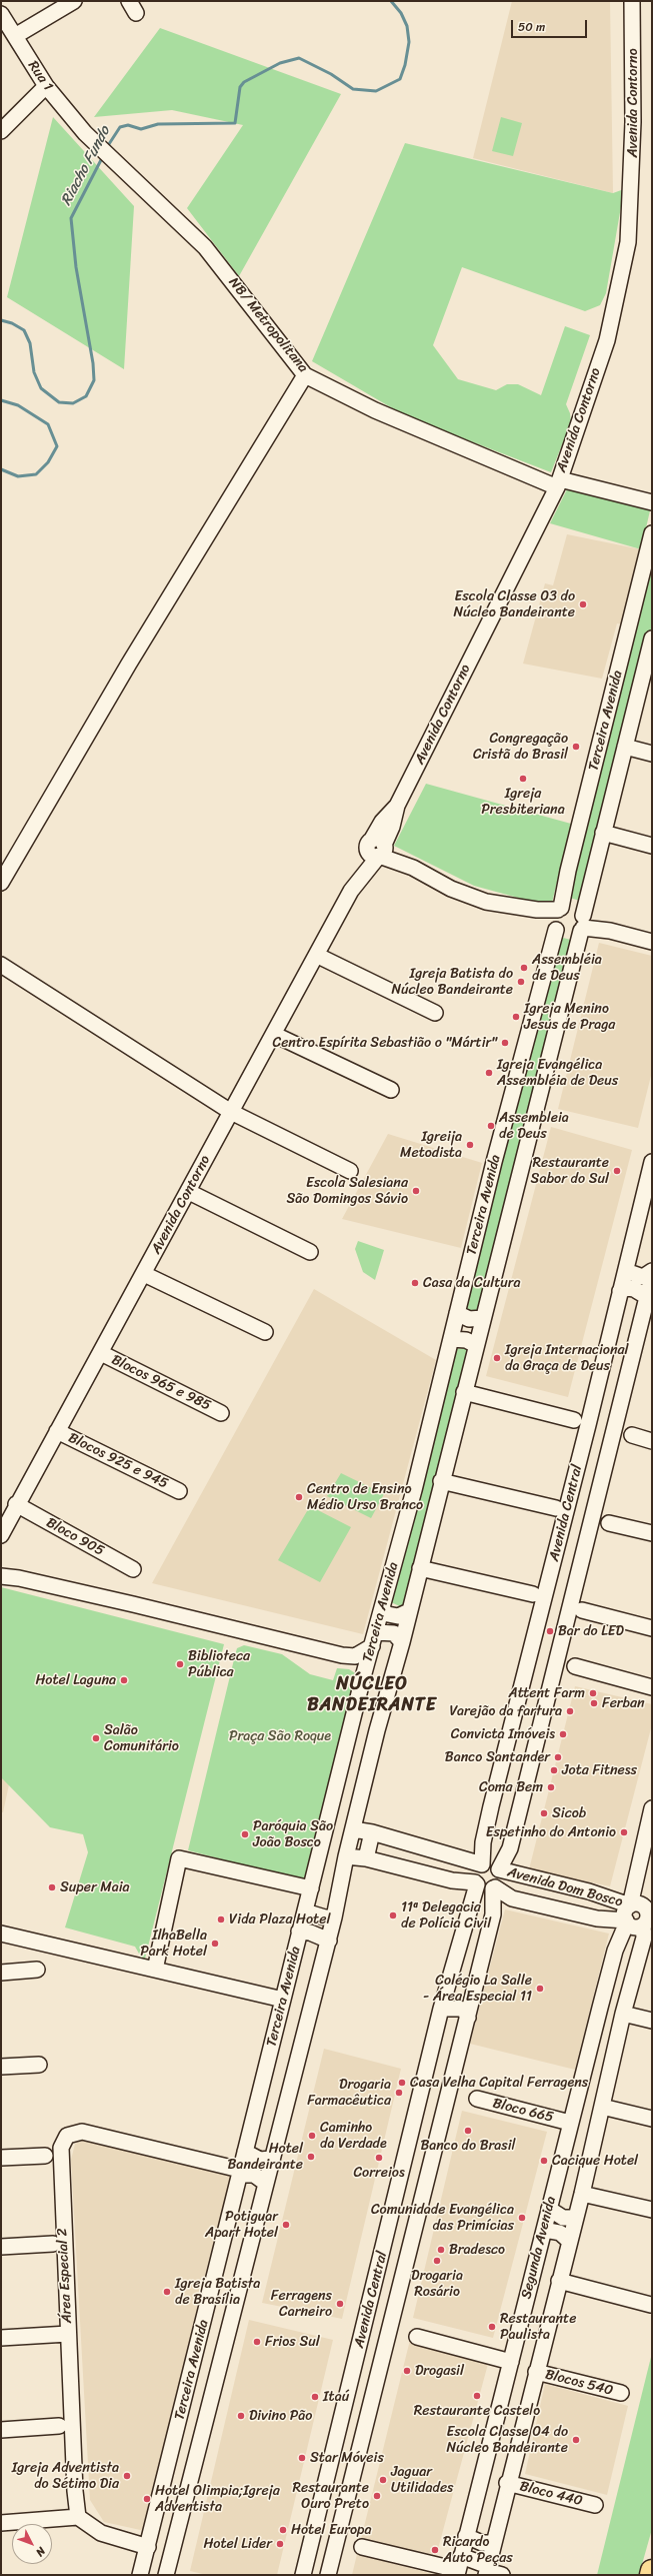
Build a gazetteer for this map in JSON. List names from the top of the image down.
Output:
{
  "streets": {
    "street": [
      "Rua 1",
      "Avenida Contorno",
      "NB/ Metropolitana",
      "Terceira Avenida",
      "Blocos 965 e 985",
      "Blocos 925 e 945",
      "Avenida Central",
      "Bloco 905",
      "Avenida Dom Bosco",
      "Bloco 665",
      "Segunda Avenida",
      "Área Especial 2",
      "Blocos 540",
      "Bloco 440"
    ]
  },
  "crossings": [
    ["Rua 1", "NB/ Metropolitana"],
    ["Avenida Contorno", "NB/ Metropolitana"],
    ["Avenida Contorno", "Blocos 965 e 985"],
    ["Avenida Contorno", "Blocos 925 e 945"],
    ["Avenida Contorno", "Bloco 905"],
    ["Terceira Avenida", "Área Especial 2"],
    ["Avenida Central", "Avenida Dom Bosco"],
    ["Avenida Dom Bosco", "Segunda Avenida"],
    ["Bloco 665", "Segunda Avenida"],
    ["Segunda Avenida", "Blocos 540"],
    ["Segunda Avenida", "Bloco 440"]
  ],
  "districts": ["NÚCLEO BANDEIRANTE"],
  "water": ["Riacho Fundo"],
  "parks": ["Praça São Roque"],
  "places": [
    "Escola Classe 03 do Núcleo Bandeirante",
    "Congregação Cristã do Brasil",
    "Igreja Presbiteriana",
    "Assembléia de Deus",
    "Igreja Batista do Núcleo Bandeirante",
    "Igreja Menino Jesus de Praga",
    "Centro Espírita Sebastião o \"Mártir\"",
    "Igreja Evangélica Assembléia de Deus",
    "Assembleia de Deus",
    "Igreija Metodista",
    "Restaurante Sabor do Sul",
    "Escola Salesiana São Domingos Sávio",
    "Casa da Cultura",
    "Igreja Internacional da Graça de Deus",
    "Centro de Ensino Médio Urso Branco",
    "Bar do LED",
    "Biblioteca Pública",
    "Hotel Laguna",
    "Attent Farm",
    "Ferban",
    "Varejão da fartura",
    "Convicta Imóveis",
    "Salão Comunitário",
    "Banco Santander",
    "Jota Fitness",
    "Coma Bem",
    "Sicob",
    "Espetinho do Antonio",
    "Paróquia São João Bosco",
    "Super Maia",
    "11ª Delegacia de Polícia Civil",
    "Vida Plaza Hotel",
    "IlhaBella Park Hotel",
    "Colégio La Salle - Área Especial 11",
    "Casa Velha Capital Ferragens",
    "Drogaria Farmacêutica",
    "Banco do Brasil",
    "Caminho da Verdade",
    "Hotel Bandeirante",
    "Correios",
    "Cacique Hotel",
    "Comunidade Evangélica das Primícias",
    "Potiguar Apart Hotel",
    "Bradesco",
    "Drogaria Rosário",
    "Igreja Batista de Brasília",
    "Ferragens Carneiro",
    "Restaurante Paulista",
    "Frios Sul",
    "Drogasil",
    "Restaurante Castelo",
    "Itaú",
    "Divino Pão",
    "Escola Classe 04 do Núcleo Bandeirante",
    "Star Móveis",
    "Igreja Adventista do Sétimo Dia",
    "Jaguar Utilidades",
    "Restaurante Ouro Preto",
    "Hotel Olimpia;Igreja Adventista",
    "Hotel Europa",
    "Hotel Lider",
    "Ricardo Auto Peças"
  ],
  "scale_bar": "50 m",
  "north": "bottom right"
}
